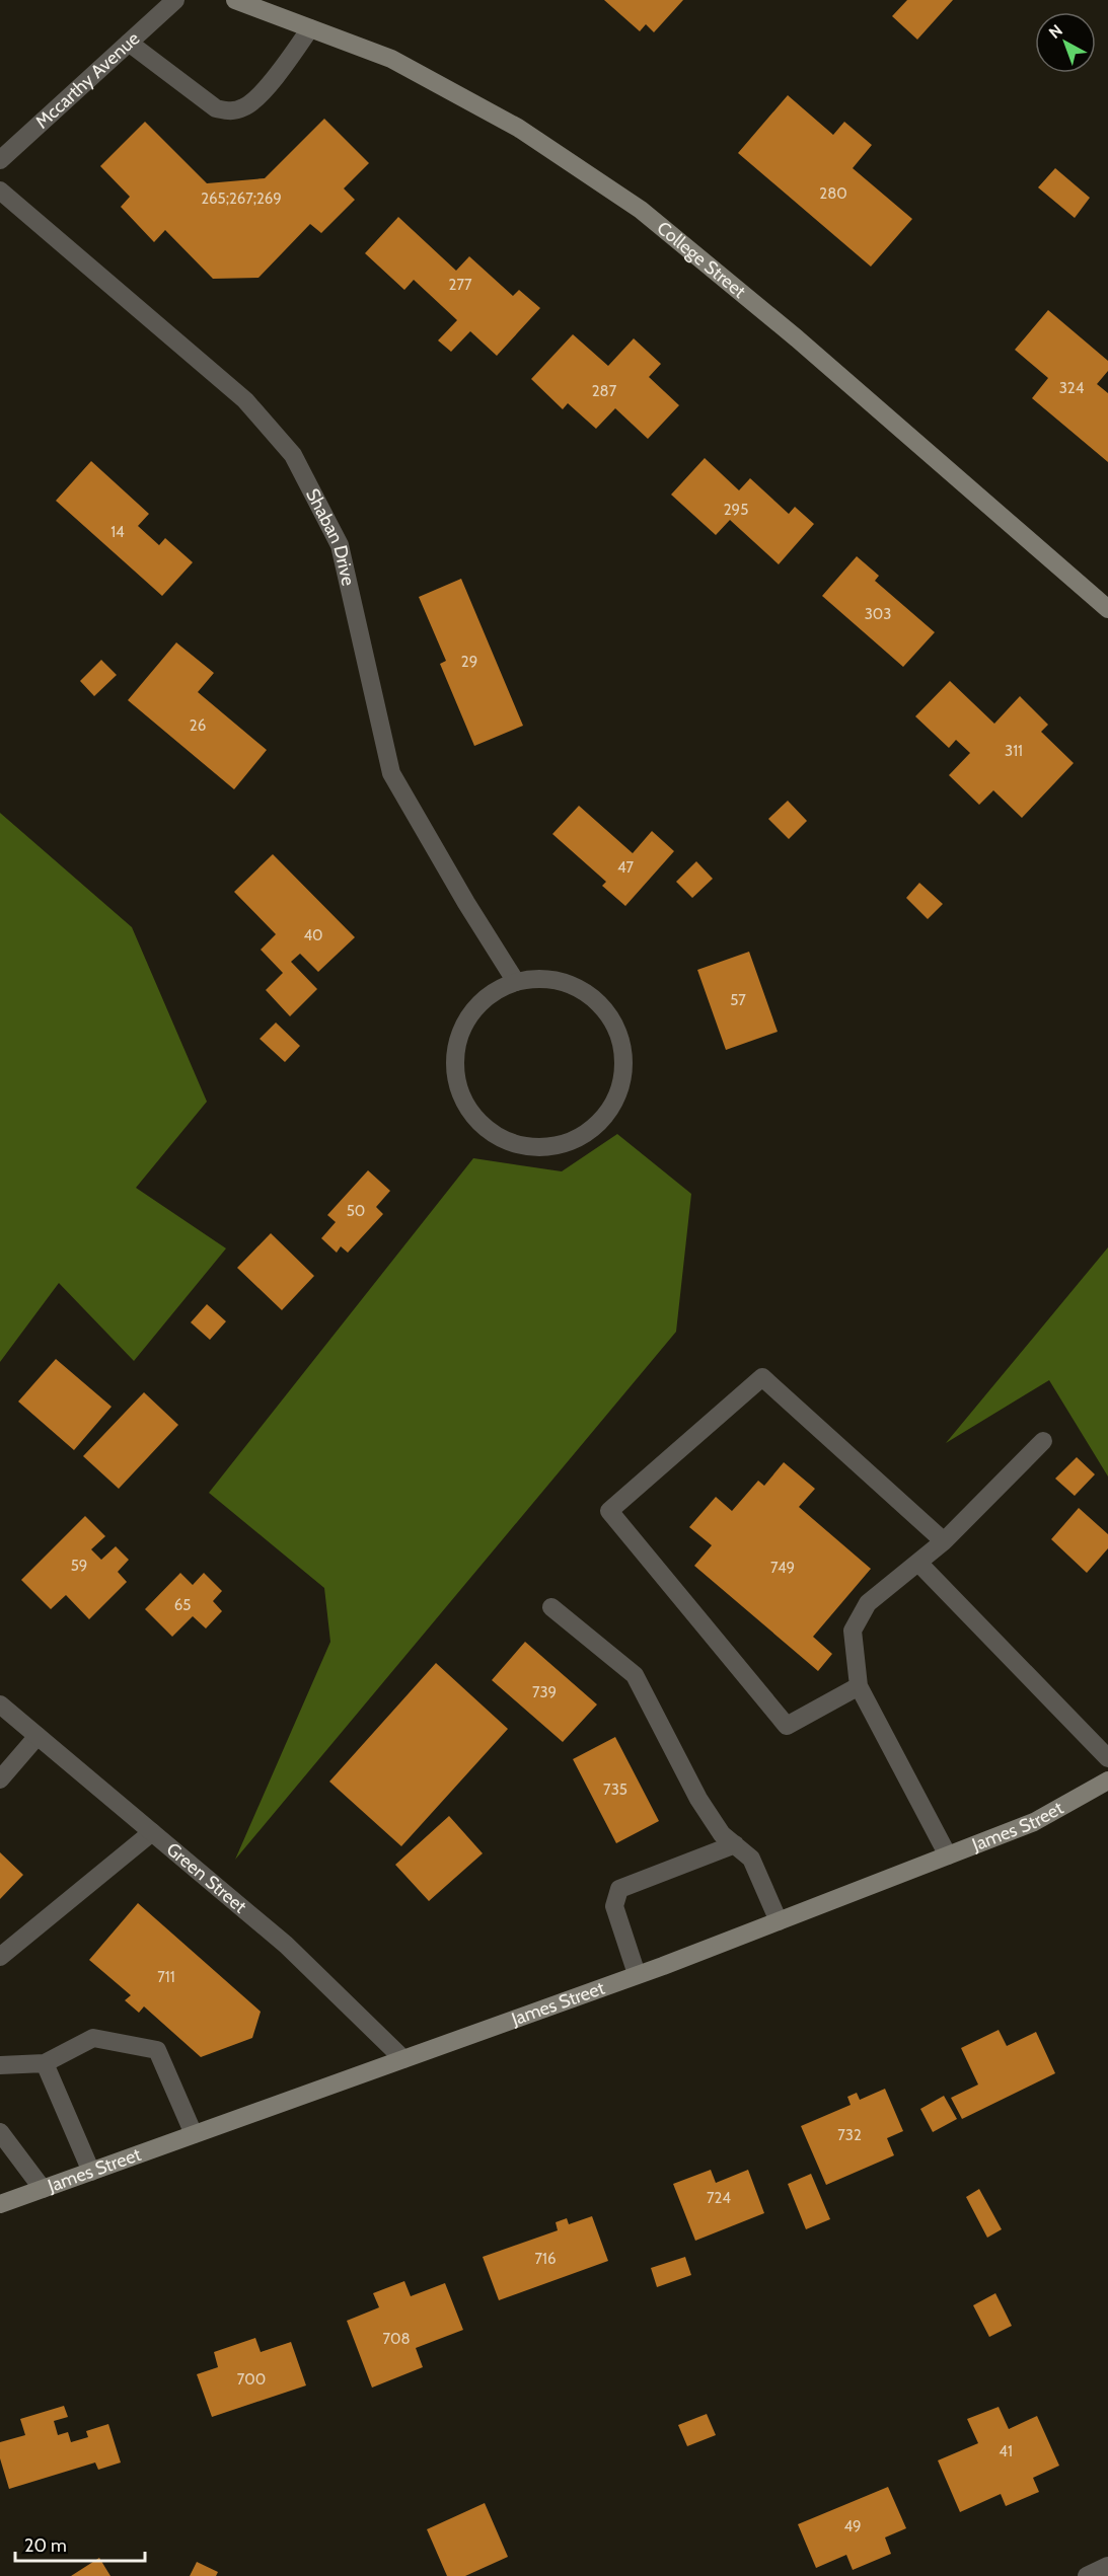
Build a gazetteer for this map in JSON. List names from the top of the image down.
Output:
{
  "streets": {
    "main road": ["College Street", "James Street"],
    "street": ["Mccarthy Avenue", "Shaban Drive", "Green Street"]
  },
  "crossings": [
    ["James Street", "Green Street"]
  ],
  "house_numbers": [
    "280",
    "265;267;269",
    "277",
    "324",
    "287",
    "295",
    "14",
    "303",
    "29",
    "26",
    "311",
    "47",
    "40",
    "57",
    "50",
    "59",
    "749",
    "65",
    "739",
    "735",
    "711",
    "732",
    "724",
    "716",
    "708",
    "700",
    "41",
    "49"
  ],
  "scale_bar": "20 m",
  "north": "top left"
}
